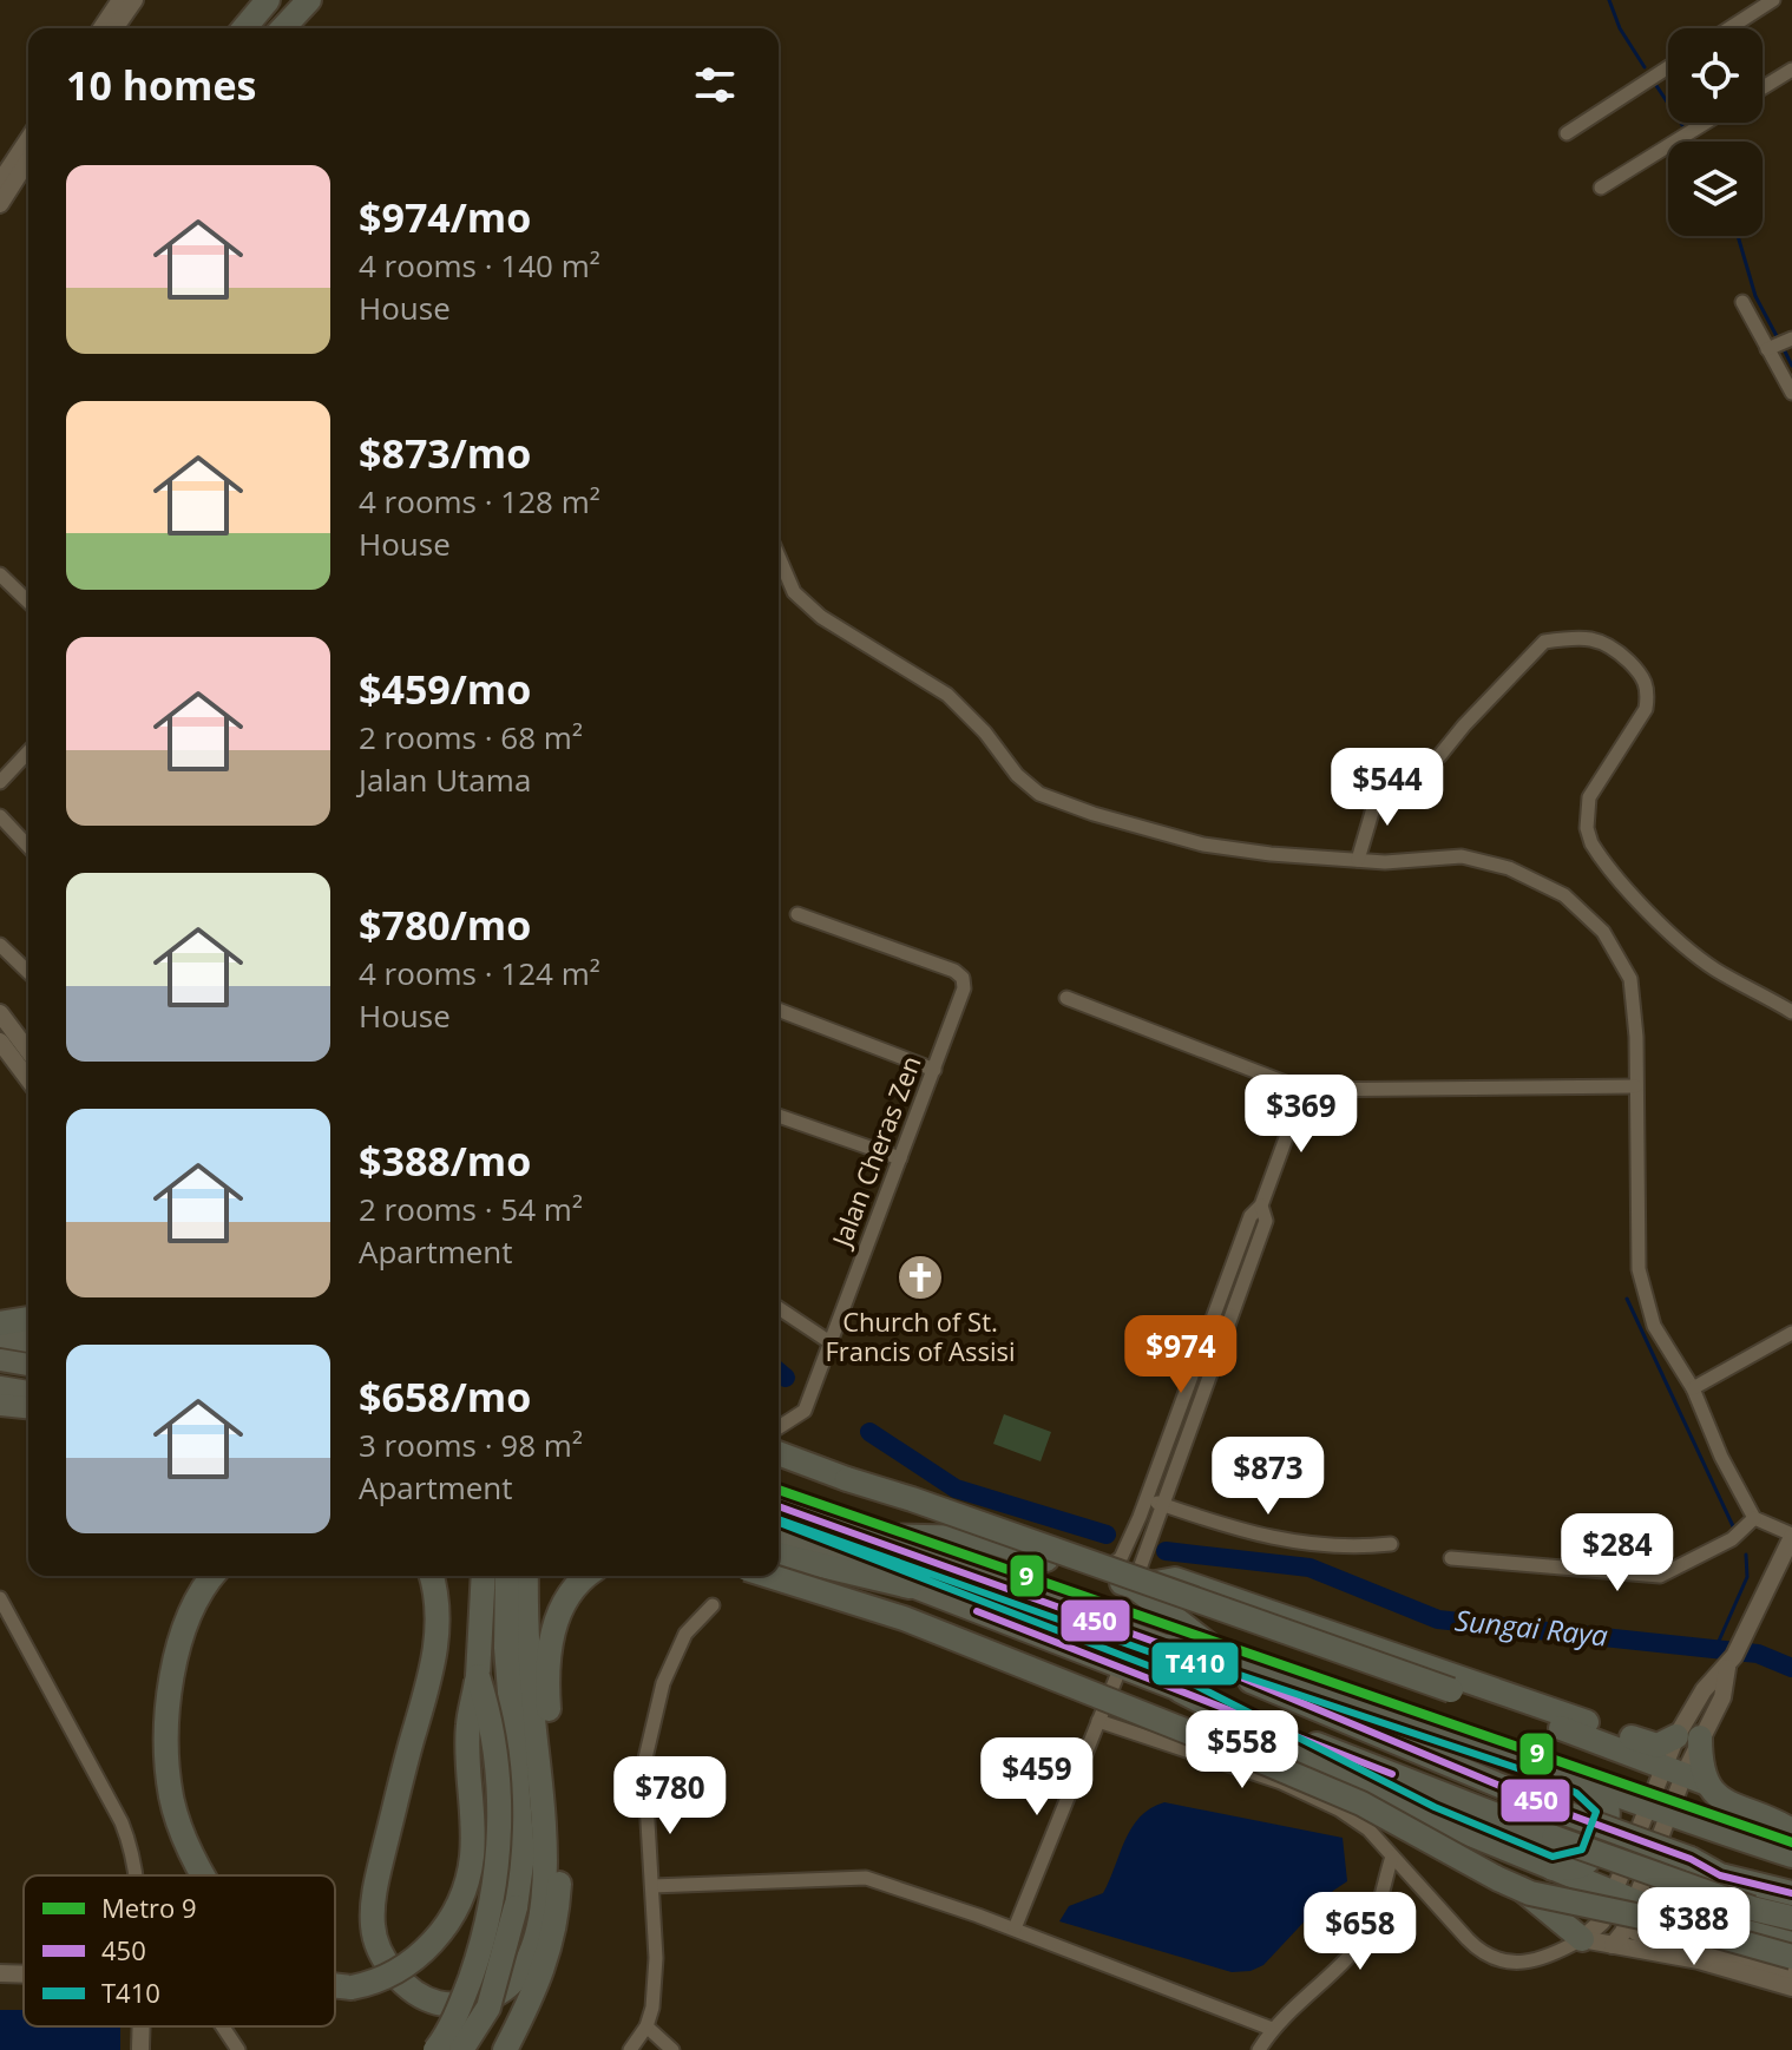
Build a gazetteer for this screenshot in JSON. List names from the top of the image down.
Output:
{
  "streets": {
    "street": ["Jalan Cheras Zen"]
  },
  "water": ["Sungai Raya"],
  "places": {
    "church": ["Church of St. Francis of Assisi"]
  },
  "lines": ["metro line 9", "transit line 450", "transit line T410"],
  "legend": ["Metro 9", "450", "T410"],
  "page": {
    "heading": "10 homes",
    "list": [
      {
        "name": "$974/mo",
        "note": "4 rooms · 140 m² · House"
      },
      {
        "name": "$873/mo",
        "note": "4 rooms · 128 m² · House"
      },
      {
        "name": "$459/mo",
        "note": "2 rooms · 68 m² · Jalan Utama"
      },
      {
        "name": "$780/mo",
        "note": "4 rooms · 124 m² · House"
      },
      {
        "name": "$388/mo",
        "note": "2 rooms · 54 m² · Apartment"
      },
      {
        "name": "$658/mo",
        "note": "3 rooms · 98 m² · Apartment"
      }
    ],
    "price": [
      "$544",
      "$369",
      "$974",
      "$873",
      "$284",
      "$558",
      "$459",
      "$780",
      "$388",
      "$658"
    ]
  }
}
